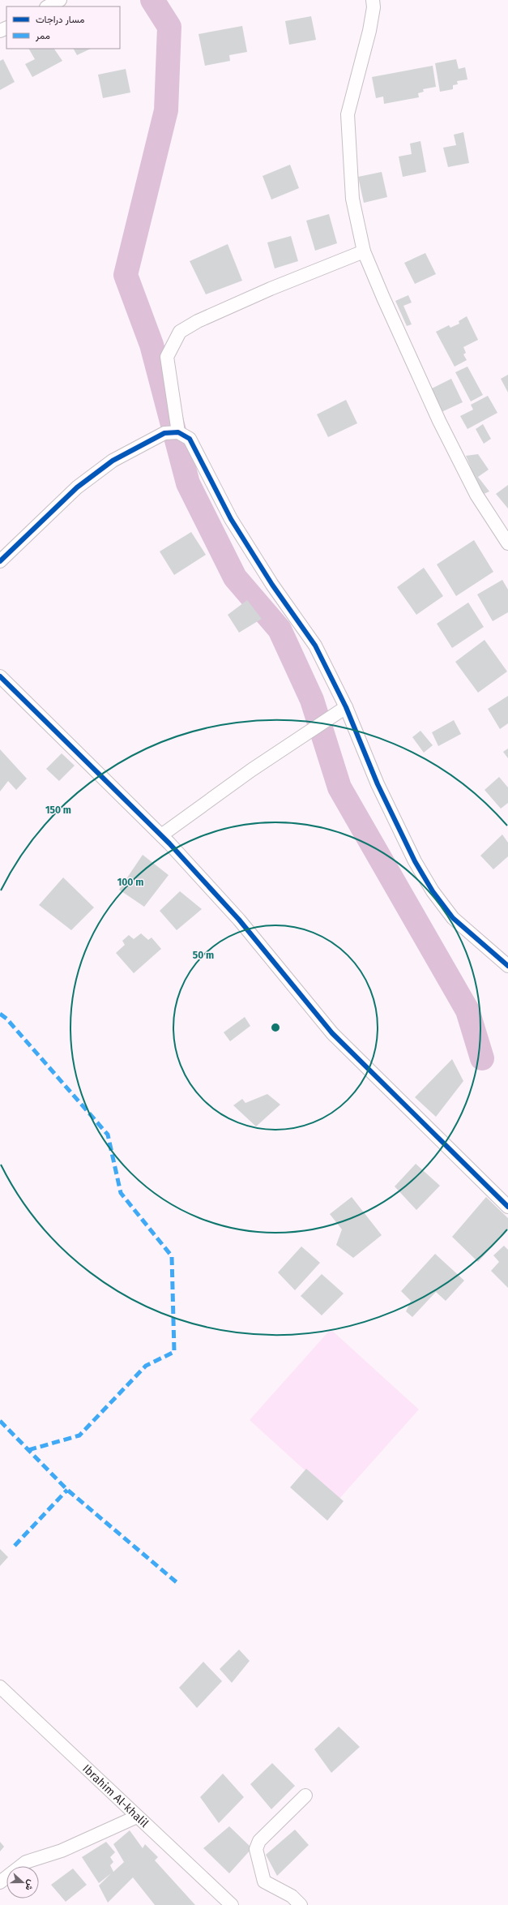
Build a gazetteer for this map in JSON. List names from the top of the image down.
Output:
{
  "streets": {
    "street": ["Ibrahim Al-khalil"]
  },
  "legend": ["مسار دراجات", "ممر"],
  "north": "right",
  "rings": ["150 m", "100 m", "50 m"]
}
